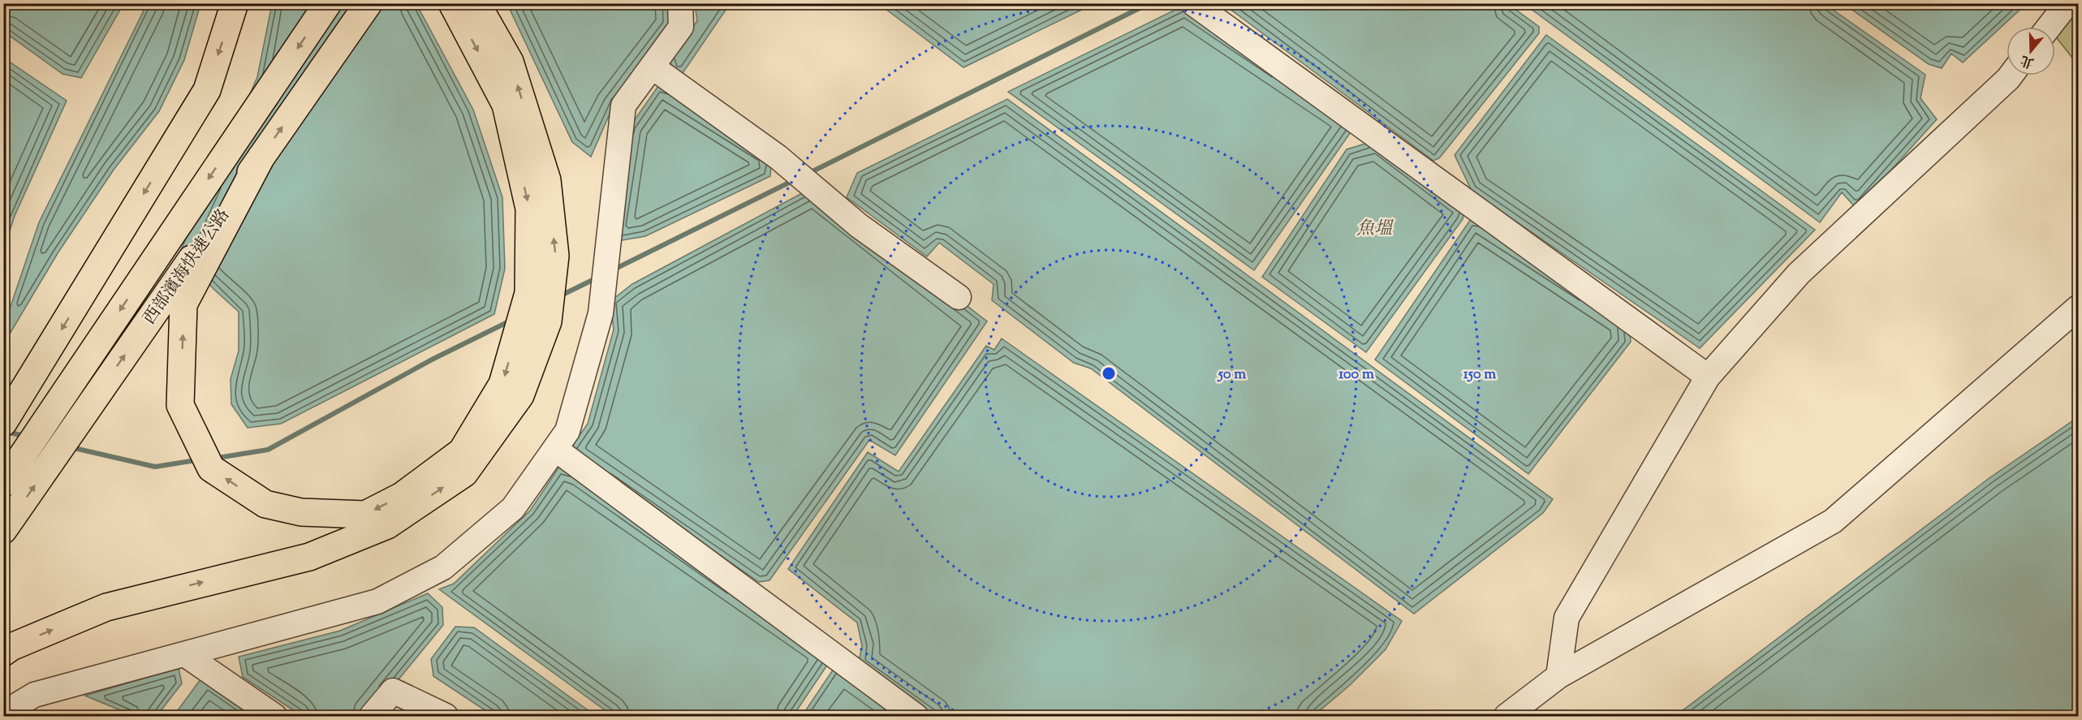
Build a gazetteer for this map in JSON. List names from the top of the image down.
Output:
{
  "streets": {
    "highway": ["西部濱海快速公路"]
  },
  "water": ["魚塭"],
  "north": "bottom",
  "rings": ["50 m", "100 m", "150 m"]
}
